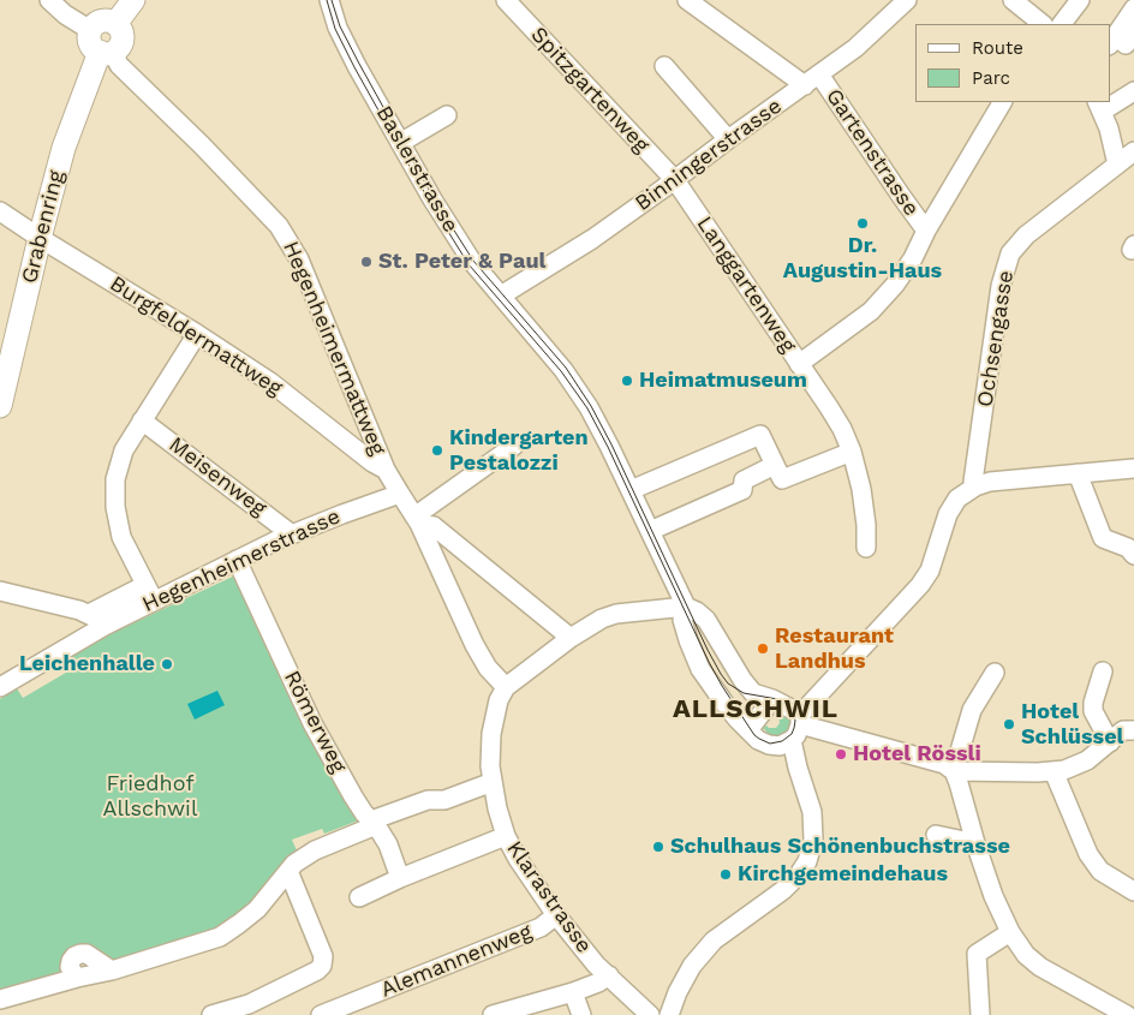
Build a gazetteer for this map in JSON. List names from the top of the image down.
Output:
{
  "streets": {
    "main road": ["Grabenring"],
    "street": [
      "Spitzgartenweg",
      "Gartenstrasse",
      "Binningerstrasse",
      "Baslerstrasse",
      "Langgartenweg",
      "Burgfeldermattweg",
      "Ochsengasse",
      "Hegenheimermattweg",
      "Meisenweg",
      "Hegenheimerstrasse",
      "Römerweg",
      "Klarastrasse",
      "Alemannenweg"
    ]
  },
  "crossings": [
    ["Spitzgartenweg", "Binningerstrasse"],
    ["Spitzgartenweg", "Langgartenweg"],
    ["Gartenstrasse", "Binningerstrasse"],
    ["Binningerstrasse", "Baslerstrasse"],
    ["Binningerstrasse", "Langgartenweg"],
    ["Grabenring", "Burgfeldermattweg"],
    ["Grabenring", "Hegenheimermattweg"],
    ["Burgfeldermattweg", "Hegenheimermattweg"],
    ["Hegenheimermattweg", "Hegenheimerstrasse"],
    ["Meisenweg", "Hegenheimerstrasse"],
    ["Hegenheimerstrasse", "Römerweg"],
    ["Klarastrasse", "Alemannenweg"]
  ],
  "districts": ["ALLSCHWIL"],
  "parks": ["Friedhof Allschwil"],
  "places": [
    "Dr. Augustin-Haus",
    "St. Peter & Paul",
    "Heimatmuseum",
    "Kindergarten Pestalozzi",
    "Restaurant Landhus",
    "Leichenhalle",
    "Hotel Schlüssel",
    "Hotel Rössli",
    "Schulhaus Schönenbuchstrasse",
    "Kirchgemeindehaus"
  ],
  "legend": ["Route", "Parc"]
}
